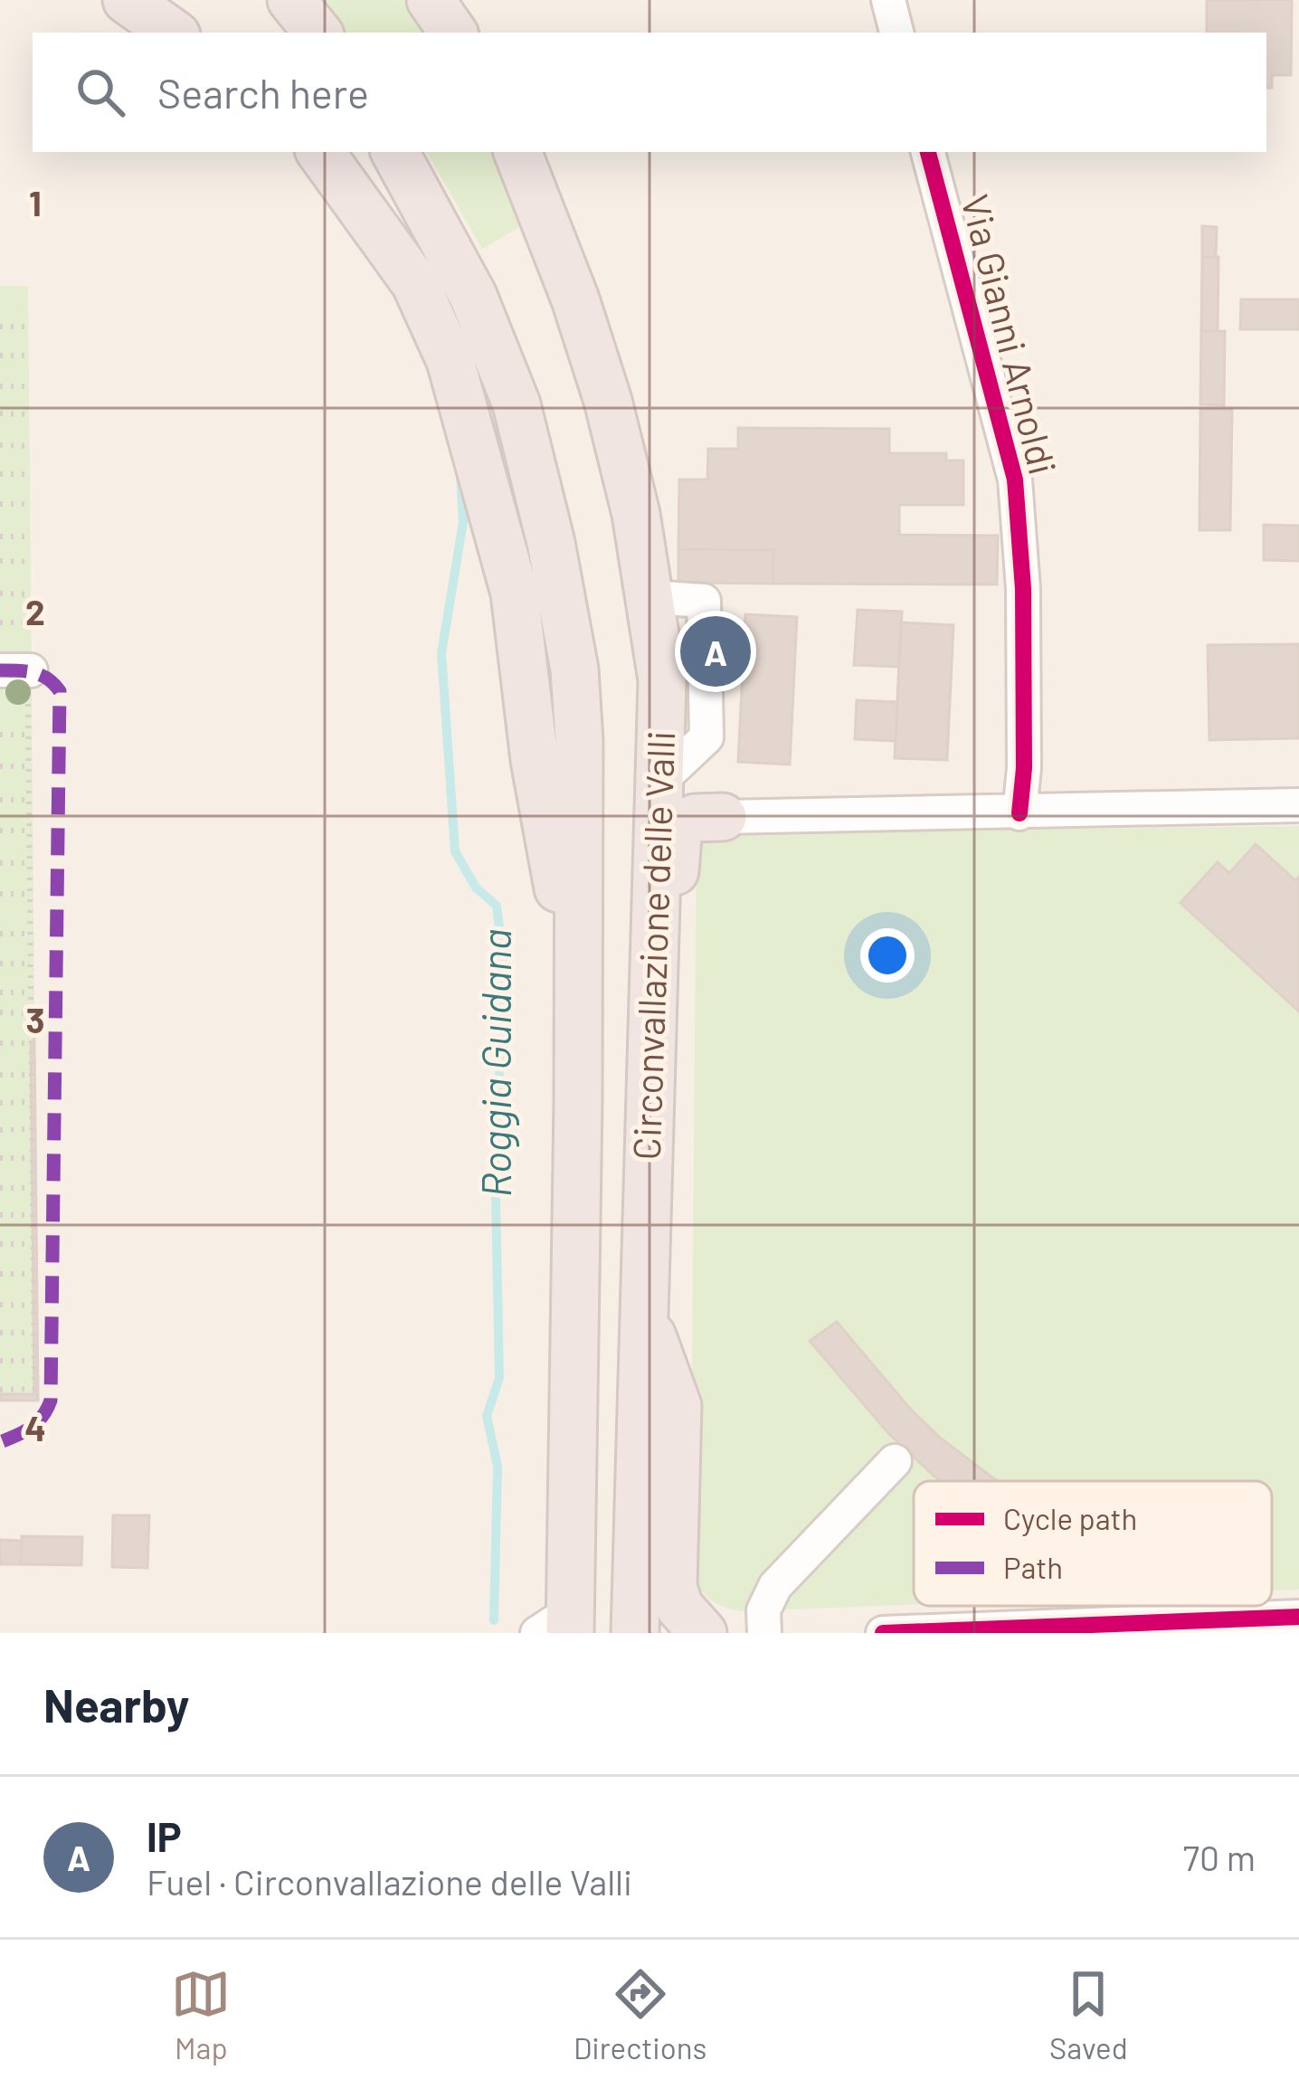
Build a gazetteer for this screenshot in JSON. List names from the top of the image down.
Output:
{
  "streets": {
    "highway": ["Circonvallazione delle Valli"],
    "street": ["Via Gianni Arnoldi"]
  },
  "water": ["Roggia Guidana"],
  "legend": ["Cycle path", "Path"],
  "page": {
    "search": "Search here",
    "pins": "A",
    "heading": "Nearby",
    "list": [
      {
        "mark": "A",
        "name": "IP",
        "note": "Fuel · Circonvallazione delle Valli",
        "value": "70 m"
      }
    ],
    "nav": ["Map", "Directions", "Saved"]
  },
  "grid": {
    "rows": [
      "1",
      "2",
      "3",
      "4"
    ]
  }
}
